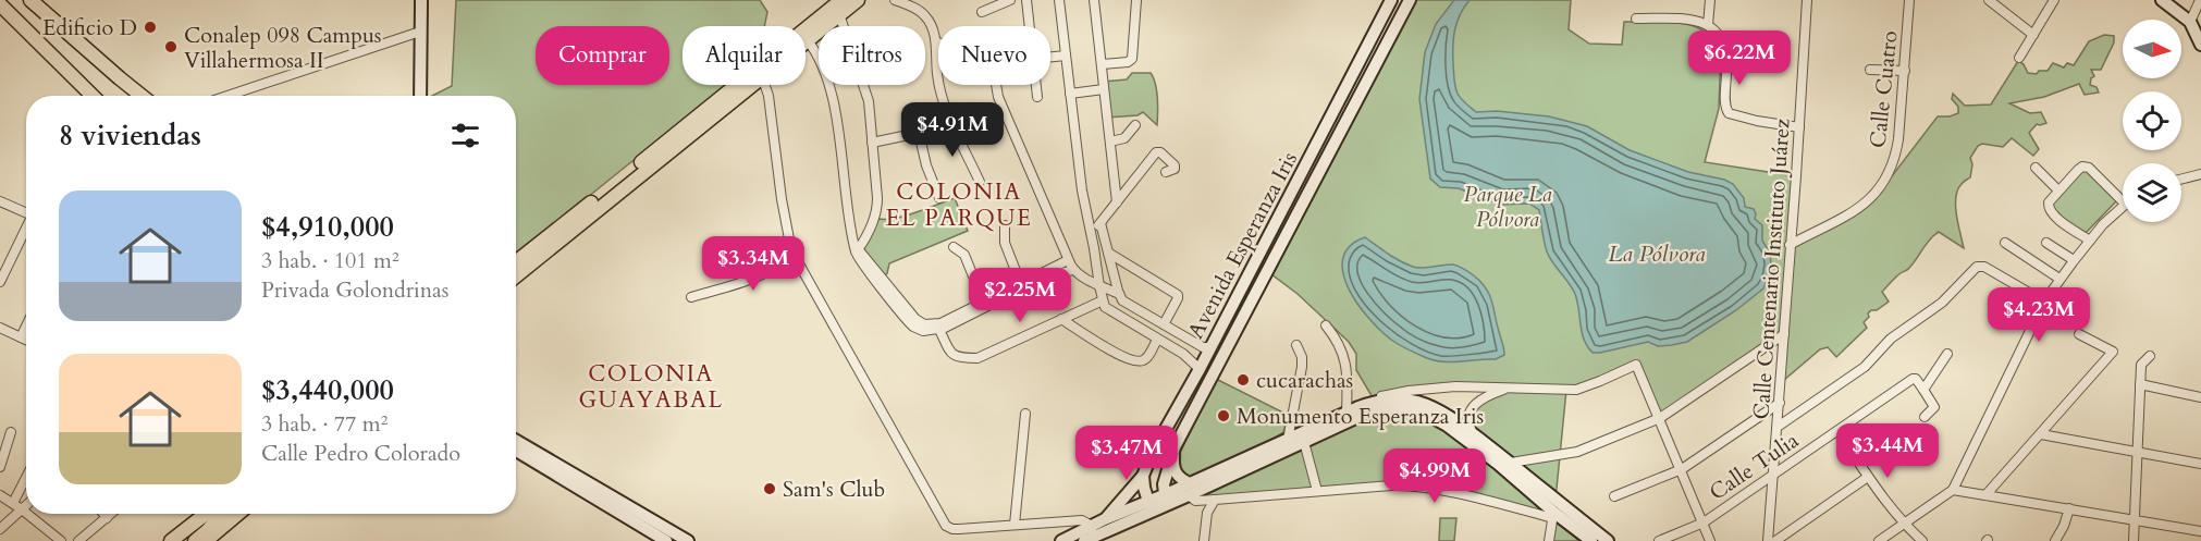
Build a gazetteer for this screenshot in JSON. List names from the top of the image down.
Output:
{
  "streets": {
    "main road": ["Avenida Esperanza Iris"],
    "street": ["Calle Cuatro", "Calle Centenario Instituto Juárez", "Calle Tulia"]
  },
  "crossings": [
    ["Calle Cuatro", "Calle Centenario Instituto Juárez"],
    ["Calle Centenario Instituto Juárez", "Calle Tulia"]
  ],
  "districts": ["COLONIA EL PARQUE", "COLONIA GUAYABAL"],
  "water": ["La Pólvora"],
  "parks": ["Parque La Pólvora"],
  "places": [
    "Edificio D",
    "Conalep 098 Campus Villahermosa II",
    "cucarachas",
    "Monumento Esperanza Iris",
    "Sam's Club"
  ],
  "north": "right",
  "page": {
    "chip": [
      "Comprar",
      "Alquilar",
      "Filtros",
      "Nuevo"
    ],
    "price": [
      "$6.22M",
      "$4.91M",
      "$3.34M",
      "$2.25M",
      "$4.23M",
      "$3.44M",
      "$3.47M",
      "$4.99M"
    ],
    "heading": "8 viviendas",
    "list": [
      {
        "name": "$4,910,000",
        "note": "3 hab. · 101 m² · Privada Golondrinas"
      },
      {
        "name": "$3,440,000",
        "note": "3 hab. · 77 m² · Calle Pedro Colorado"
      }
    ]
  }
}
